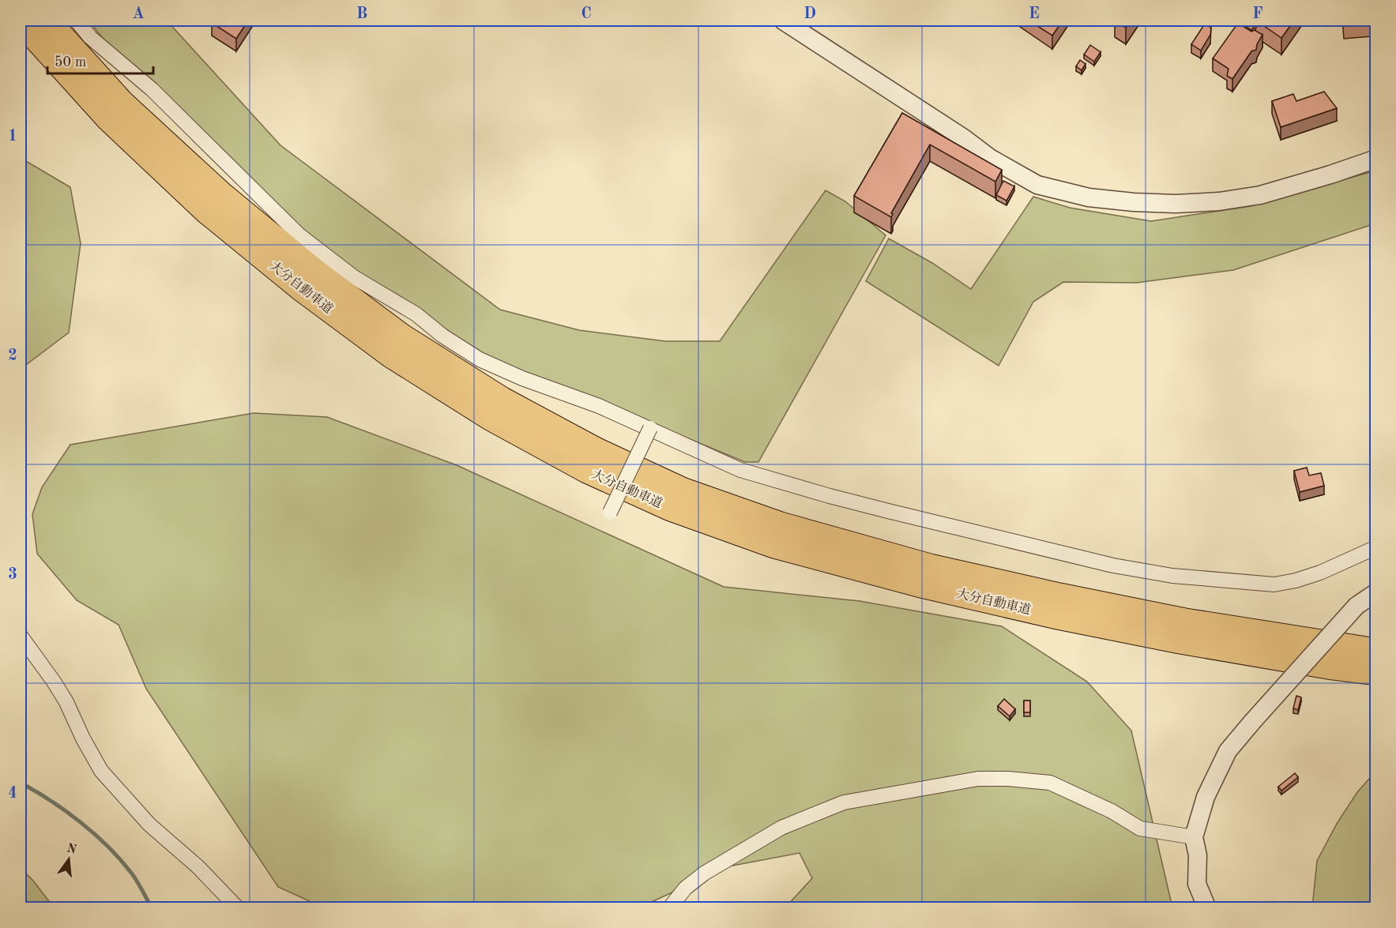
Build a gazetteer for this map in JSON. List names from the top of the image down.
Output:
{
  "streets": {
    "highway": ["大分自動車道"]
  },
  "scale_bar": "50 m",
  "north": "top",
  "grid": {
    "columns": [
      "A",
      "B",
      "C",
      "D",
      "E",
      "F"
    ],
    "rows": [
      "1",
      "2",
      "3",
      "4"
    ]
  }
}
